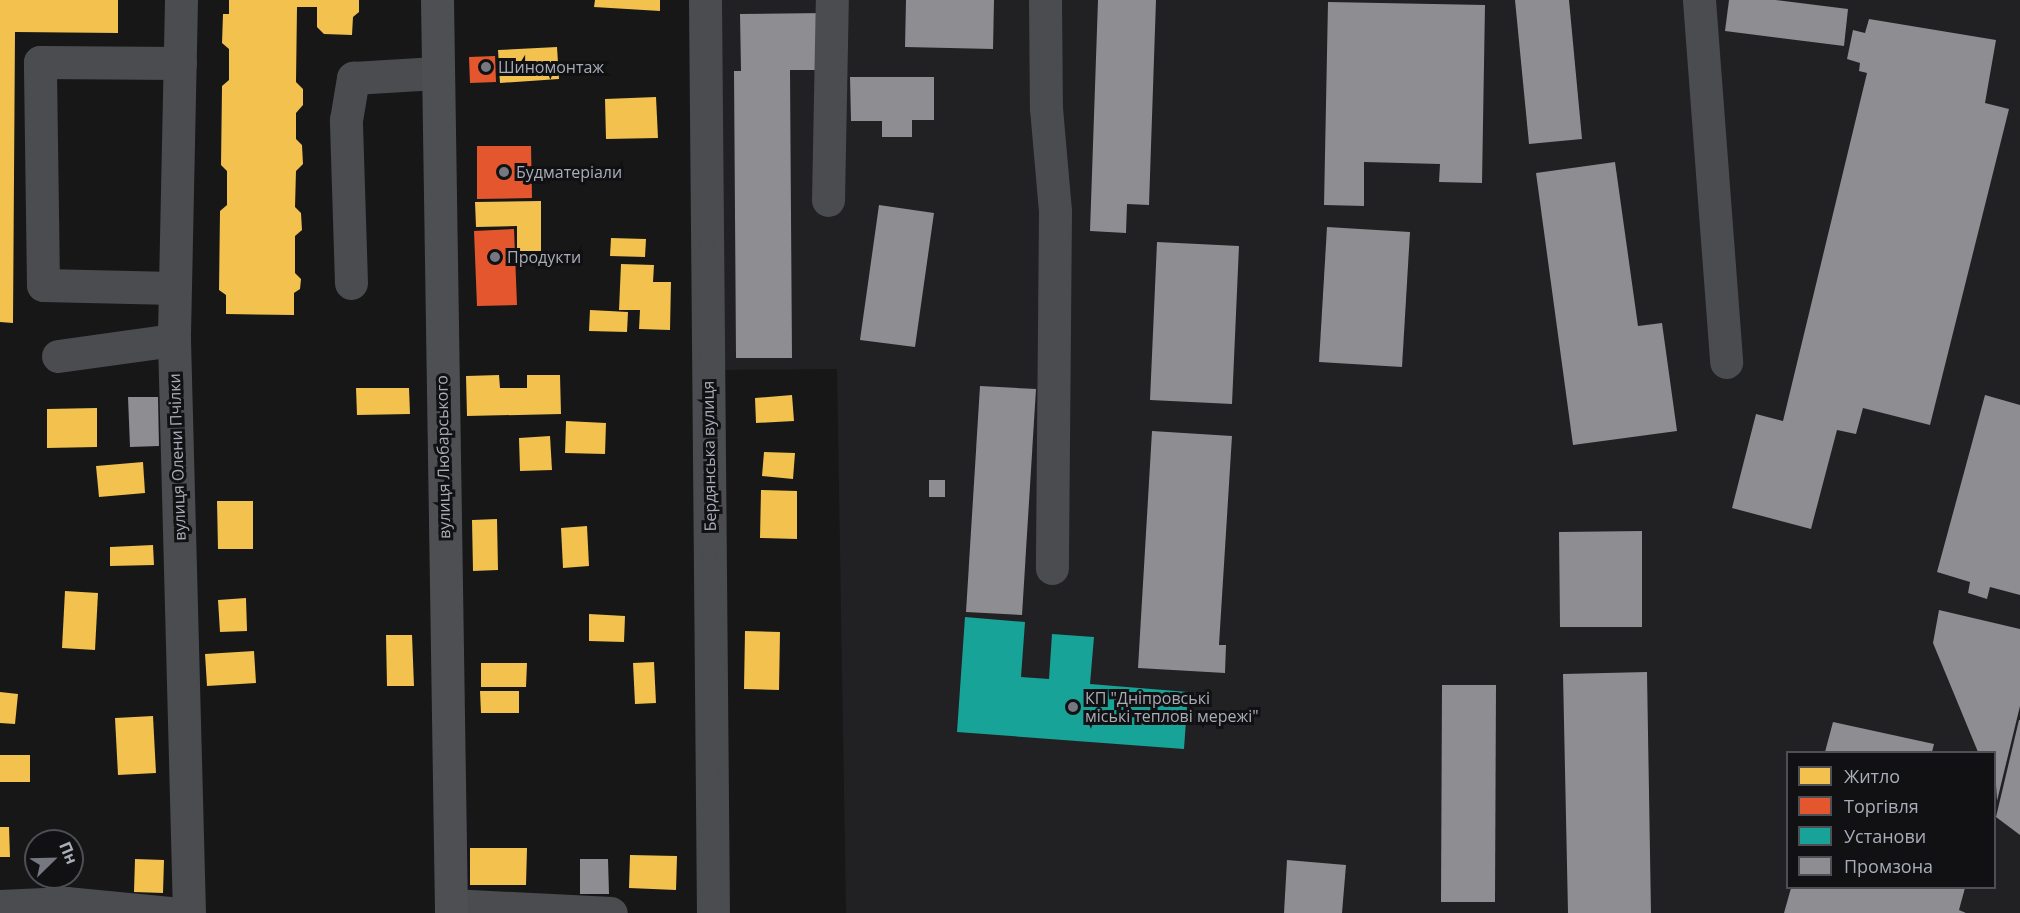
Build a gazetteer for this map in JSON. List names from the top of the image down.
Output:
{
  "streets": {
    "main road": ["вулиця Любарського"],
    "street": ["Бердянська вулиця", "вулиця Олени Пчілки"]
  },
  "places": [
    "Шиномонтаж",
    "Будматеріали",
    "Продукти",
    "КП \"Дніпровські міські теплові мережі\""
  ],
  "legend": [
    "Житло",
    "Торгівля",
    "Установи",
    "Промзона"
  ],
  "north": "top right"
}
